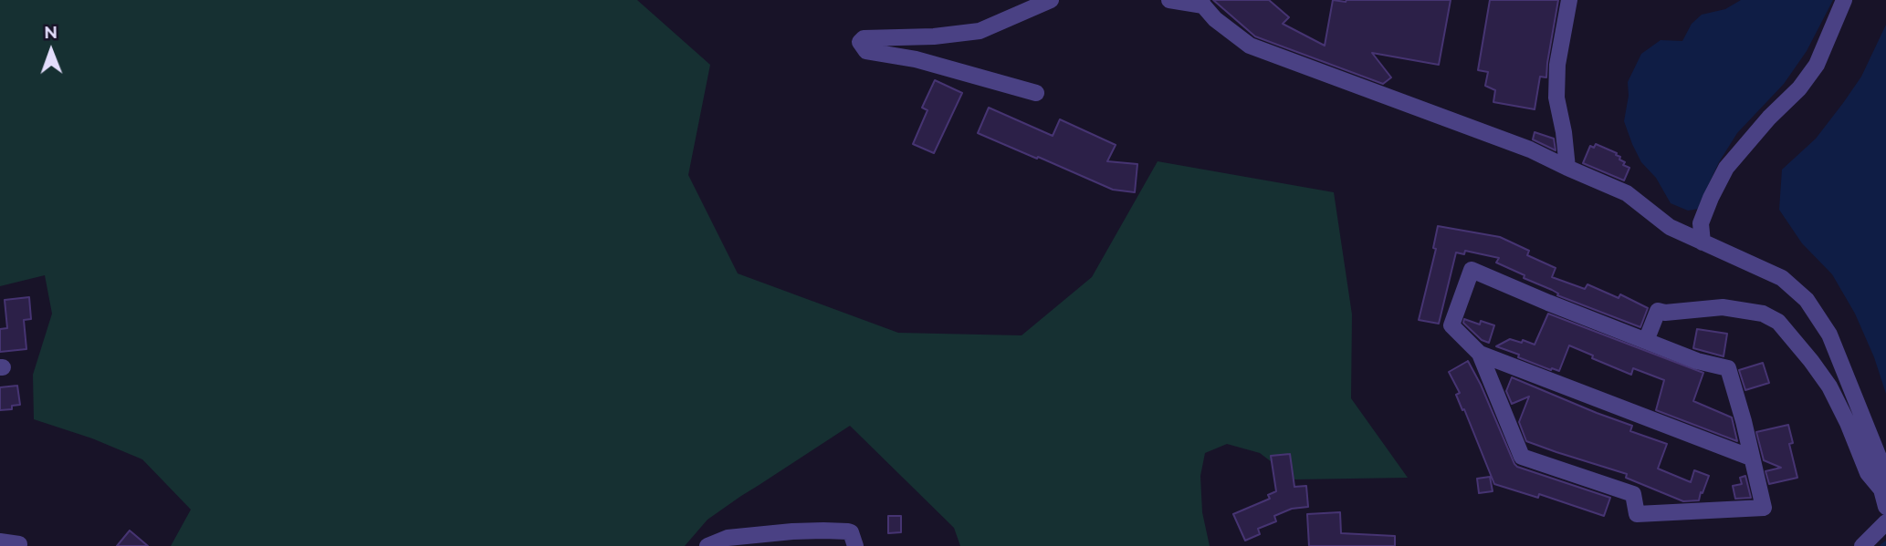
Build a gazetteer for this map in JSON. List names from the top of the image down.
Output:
{
  "north": "top"
}
